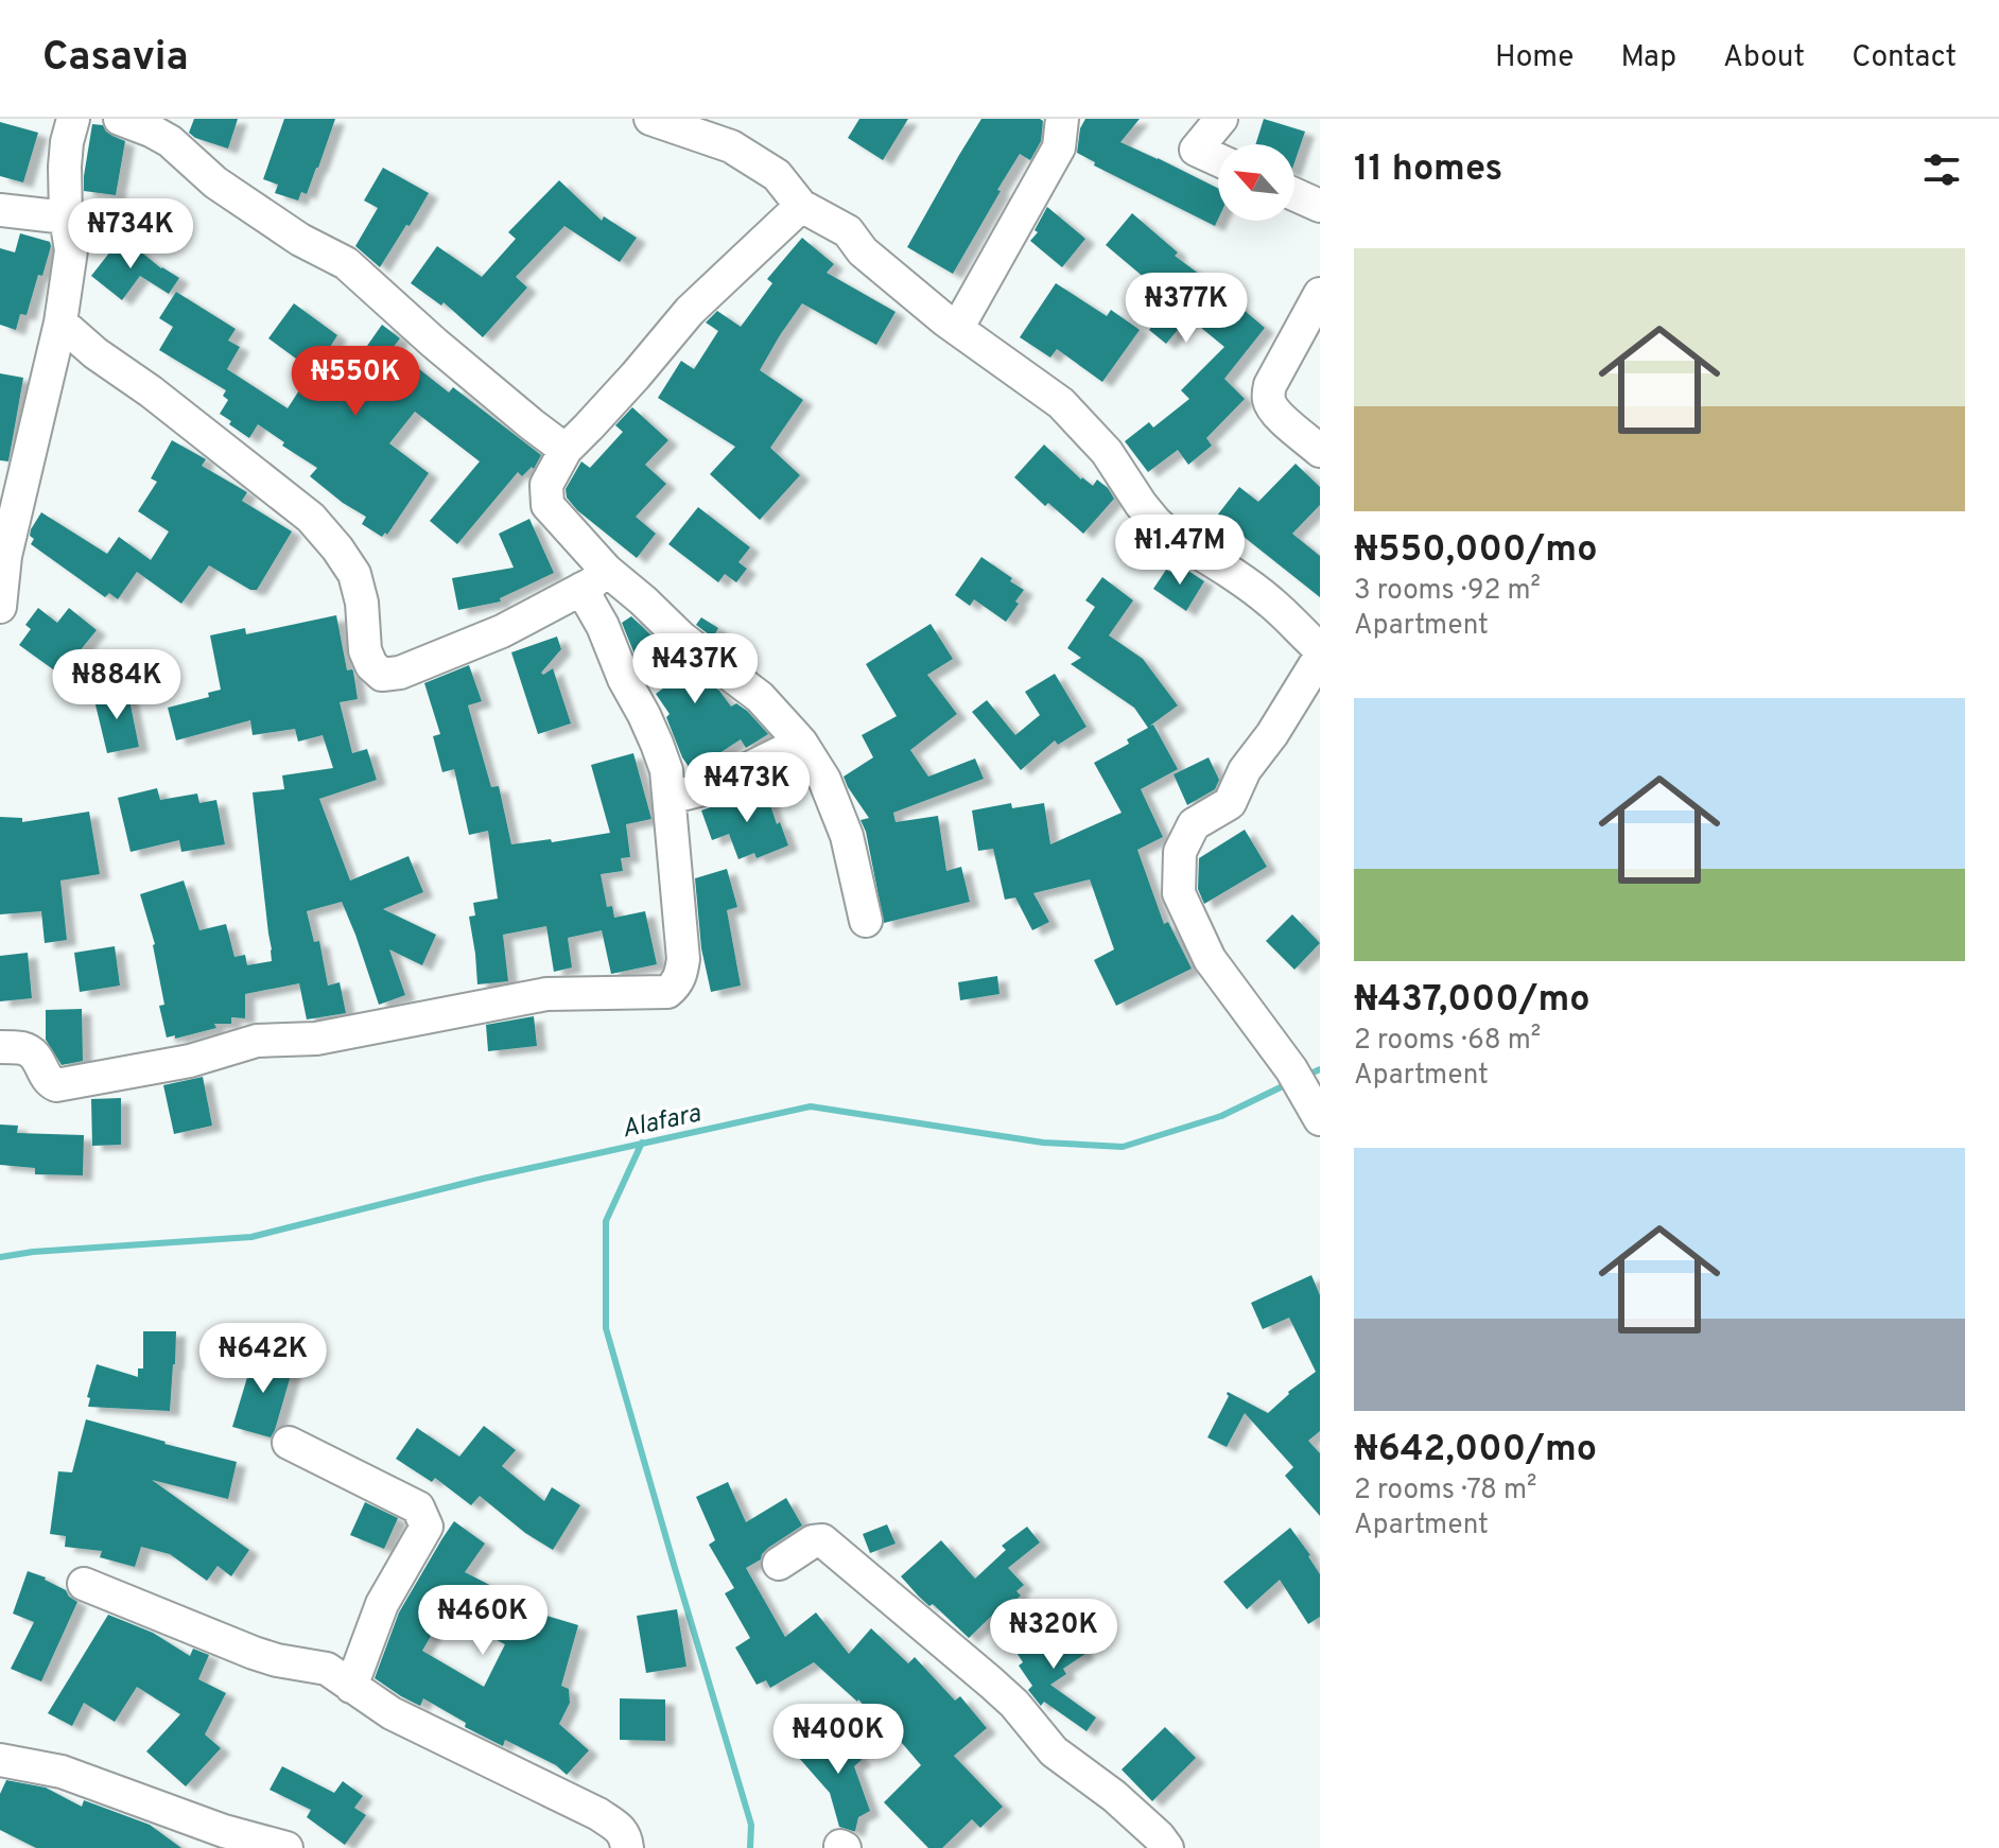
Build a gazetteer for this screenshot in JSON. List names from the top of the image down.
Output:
{
  "water": ["Alafara"],
  "north": "top left",
  "page": {
    "header": "Casavia",
    "nav": [
      "Home",
      "Map",
      "About",
      "Contact"
    ],
    "heading": "11 homes",
    "price": [
      "₦734K",
      "₦377K",
      "₦550K",
      "₦1.47M",
      "₦437K",
      "₦884K",
      "₦473K",
      "₦642K",
      "₦460K",
      "₦320K",
      "₦400K"
    ],
    "list": [
      {
        "name": "₦550,000/mo",
        "note": "3 rooms · 92 m² · Apartment"
      },
      {
        "name": "₦437,000/mo",
        "note": "2 rooms · 68 m² · Apartment"
      },
      {
        "name": "₦642,000/mo",
        "note": "2 rooms · 78 m² · Apartment"
      }
    ]
  }
}
